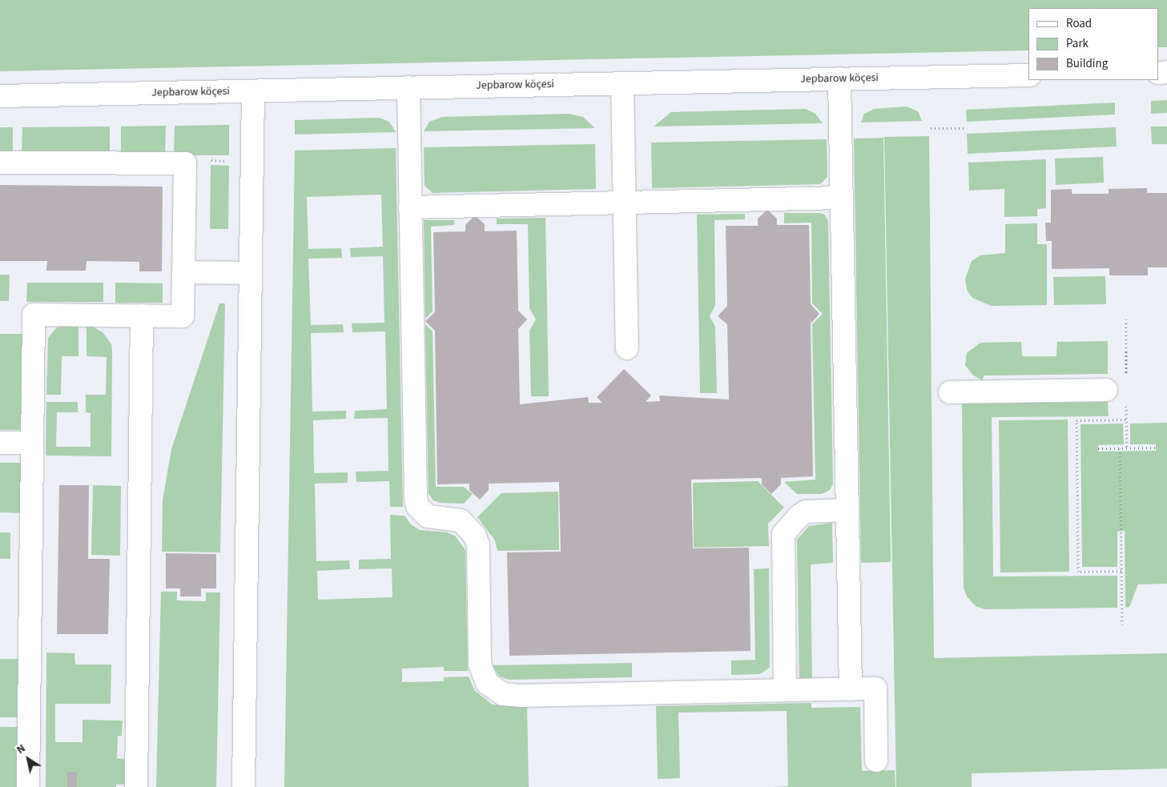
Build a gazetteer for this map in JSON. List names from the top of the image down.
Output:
{
  "streets": {
    "street": ["Jepbarow köçesi"]
  },
  "legend": ["Road", "Park", "Building"],
  "north": "top left"
}
